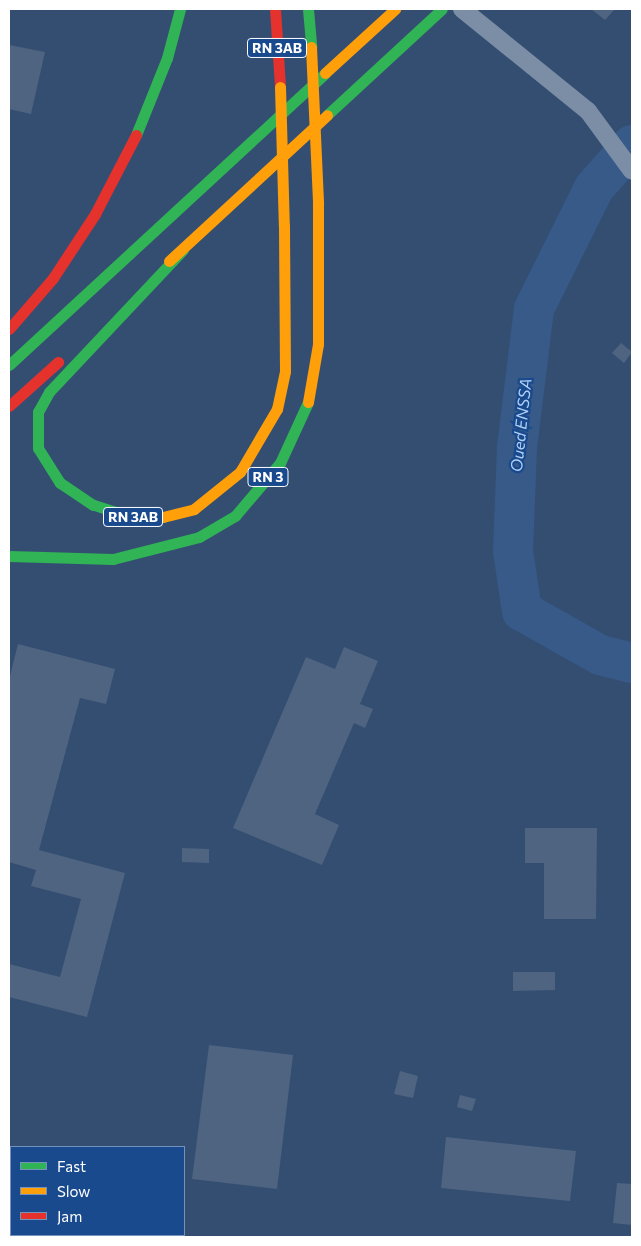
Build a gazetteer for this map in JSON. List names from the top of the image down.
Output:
{
  "streets": {
    "highway": ["RN 3AB", "RN 3"]
  },
  "water": ["Oued ENSSA"],
  "legend": ["Fast", "Slow", "Jam"]
}
